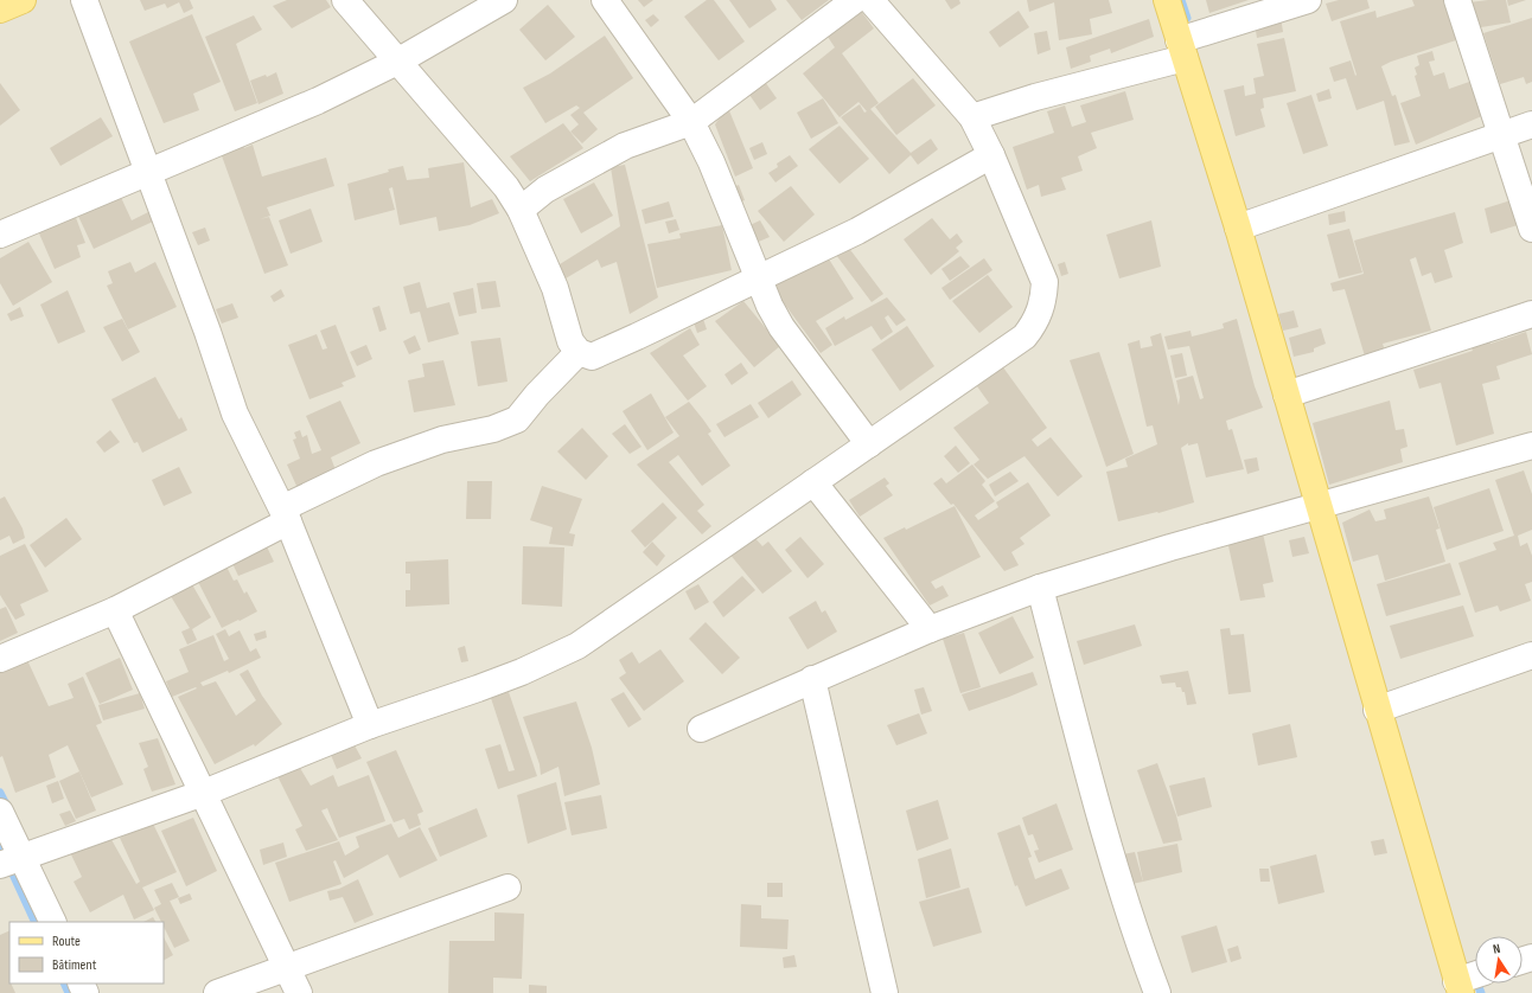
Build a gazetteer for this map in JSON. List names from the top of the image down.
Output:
{
  "legend": ["Route", "Bâtiment"],
  "north": "top"
}
